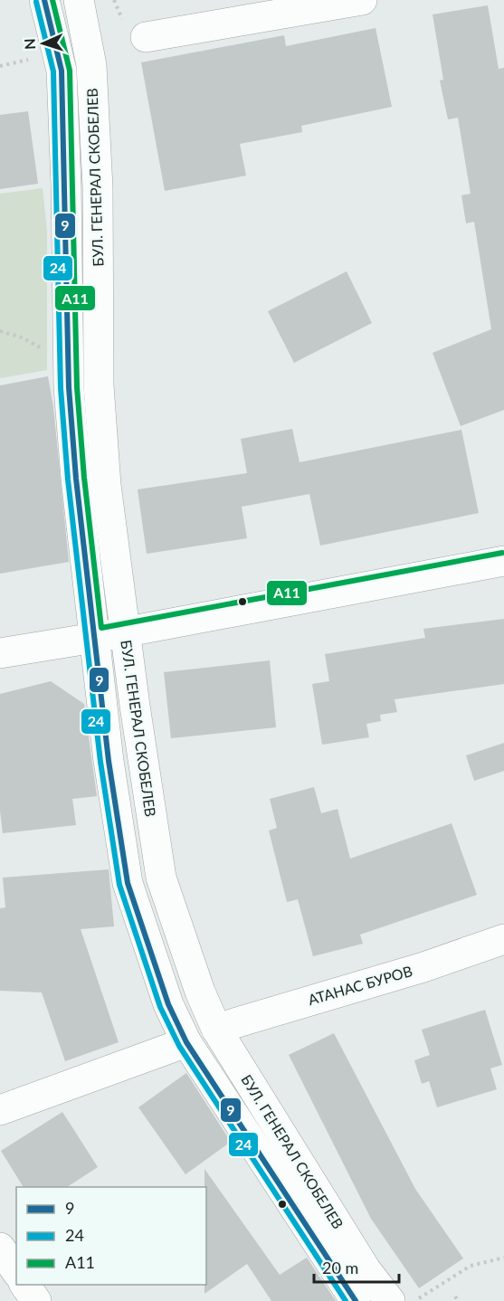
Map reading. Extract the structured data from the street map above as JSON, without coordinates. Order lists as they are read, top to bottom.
{
  "streets": {
    "main road": ["БУЛ. ГЕНЕРАЛ СКОБЕЛЕВ", "АТАНАС БУРОВ"]
  },
  "crossings": [
    ["БУЛ. ГЕНЕРАЛ СКОБЕЛЕВ", "АТАНАС БУРОВ"]
  ],
  "lines": ["transit line 9", "transit line А11", "transit line 24"],
  "legend": ["9", "24", "А11"],
  "scale_bar": "20 m",
  "north": "left"
}
